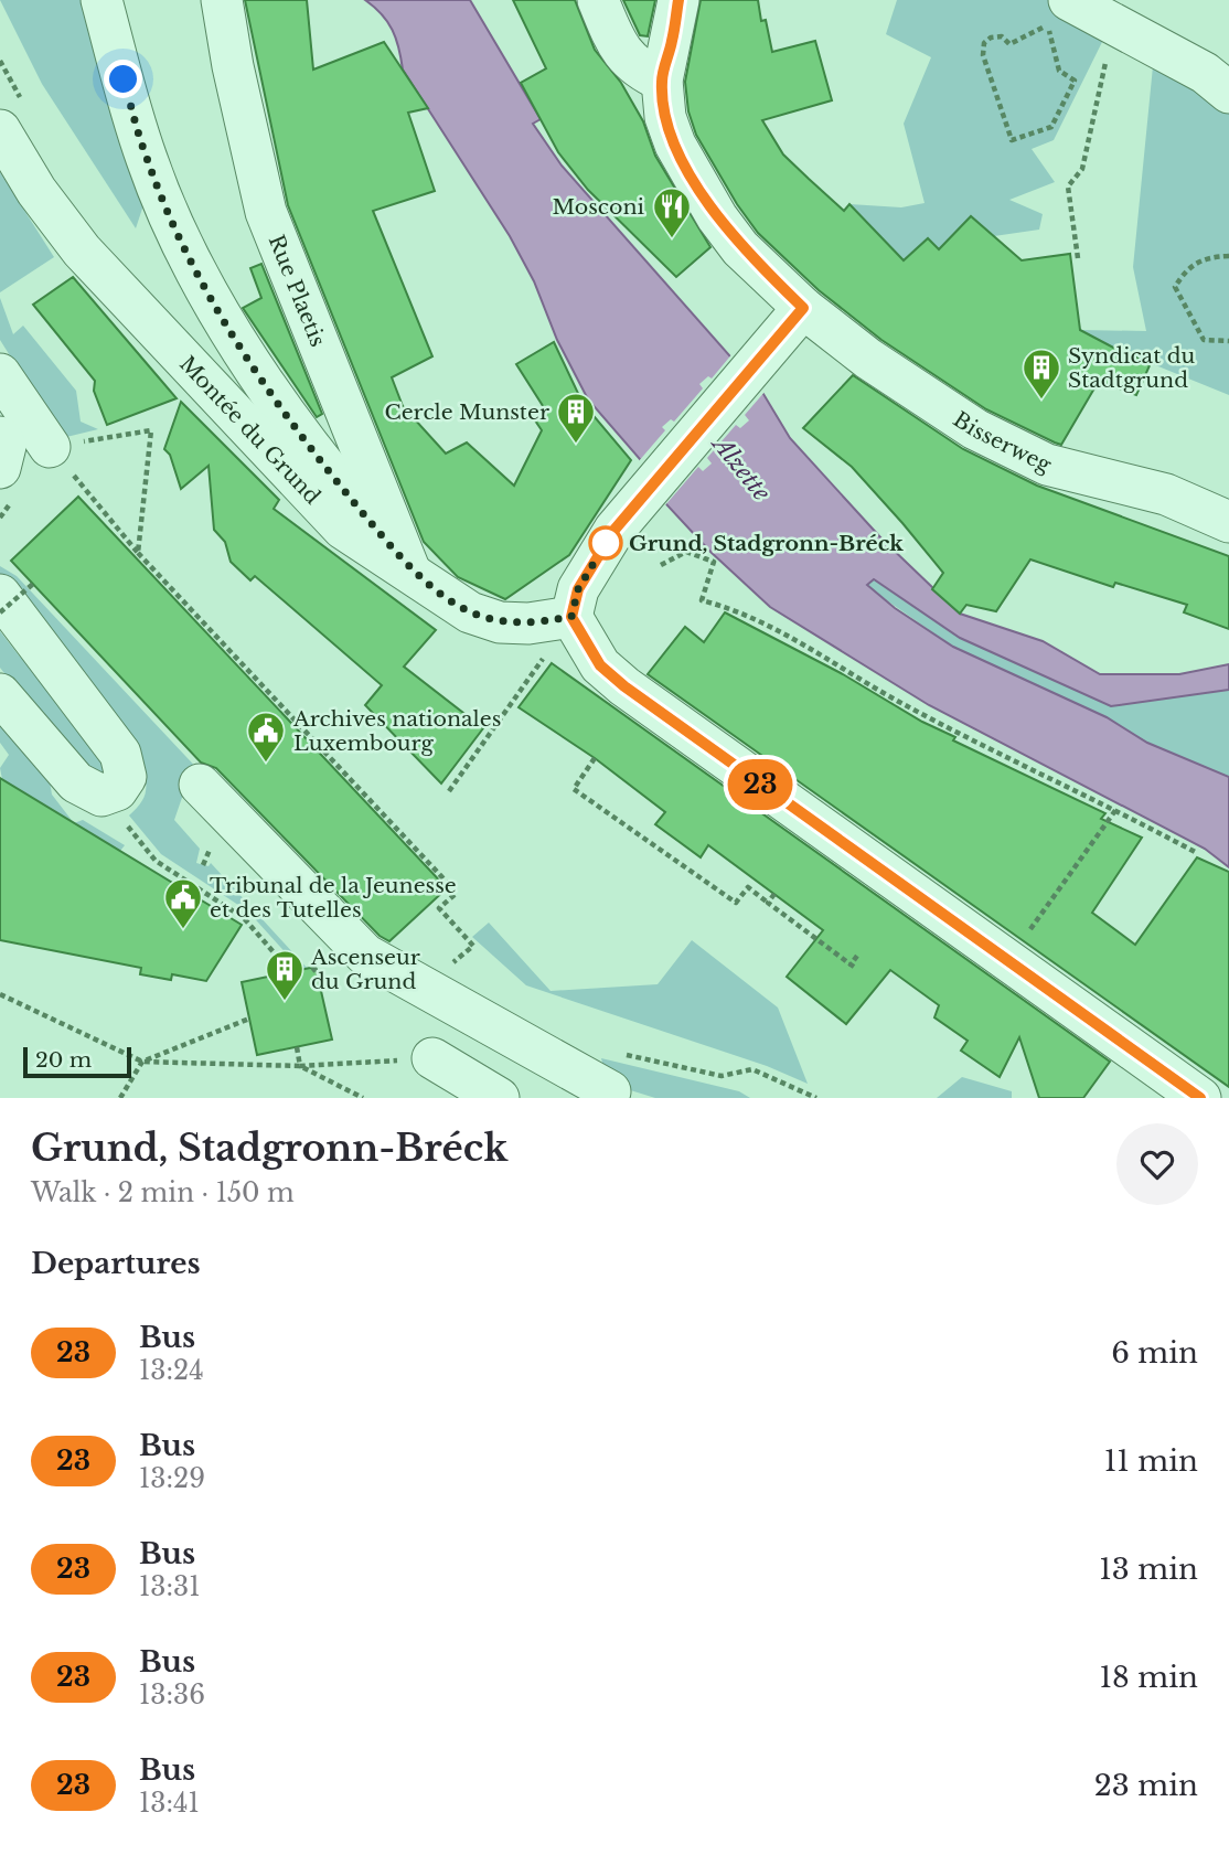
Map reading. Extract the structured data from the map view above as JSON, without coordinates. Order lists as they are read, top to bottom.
{
  "streets": {
    "street": ["Rue Plaetis", "Montée du Grund", "Bisserweg"]
  },
  "crossings": [
    ["Rue Plaetis", "Montée du Grund"]
  ],
  "water": ["Alzette"],
  "places": {
    "restaurant": ["Mosconi"],
    "building": ["Syndicat du Stadtgrund", "Cercle Munster", "Ascenseur du Grund"],
    "other": ["Grund, Stadgronn-Bréck"],
    "public building": ["Archives nationales Luxembourg", "Tribunal de la Jeunesse et des Tutelles"]
  },
  "lines": ["bus line 23"],
  "scale_bar": "20 m",
  "page": {
    "on_map": "23",
    "scale": "20 m",
    "heading": [
      ["Grund, Stadgronn-Bréck", "Walk · 2 min · 150 m"],
      "Departures"
    ],
    "list": [
      {
        "mark": "23",
        "name": "Bus",
        "note": "13:24",
        "value": "6 min"
      },
      {
        "mark": "23",
        "name": "Bus",
        "note": "13:29",
        "value": "11 min"
      },
      {
        "mark": "23",
        "name": "Bus",
        "note": "13:31",
        "value": "13 min"
      },
      {
        "mark": "23",
        "name": "Bus",
        "note": "13:36",
        "value": "18 min"
      },
      {
        "mark": "23",
        "name": "Bus",
        "note": "13:41",
        "value": "23 min"
      }
    ]
  }
}
